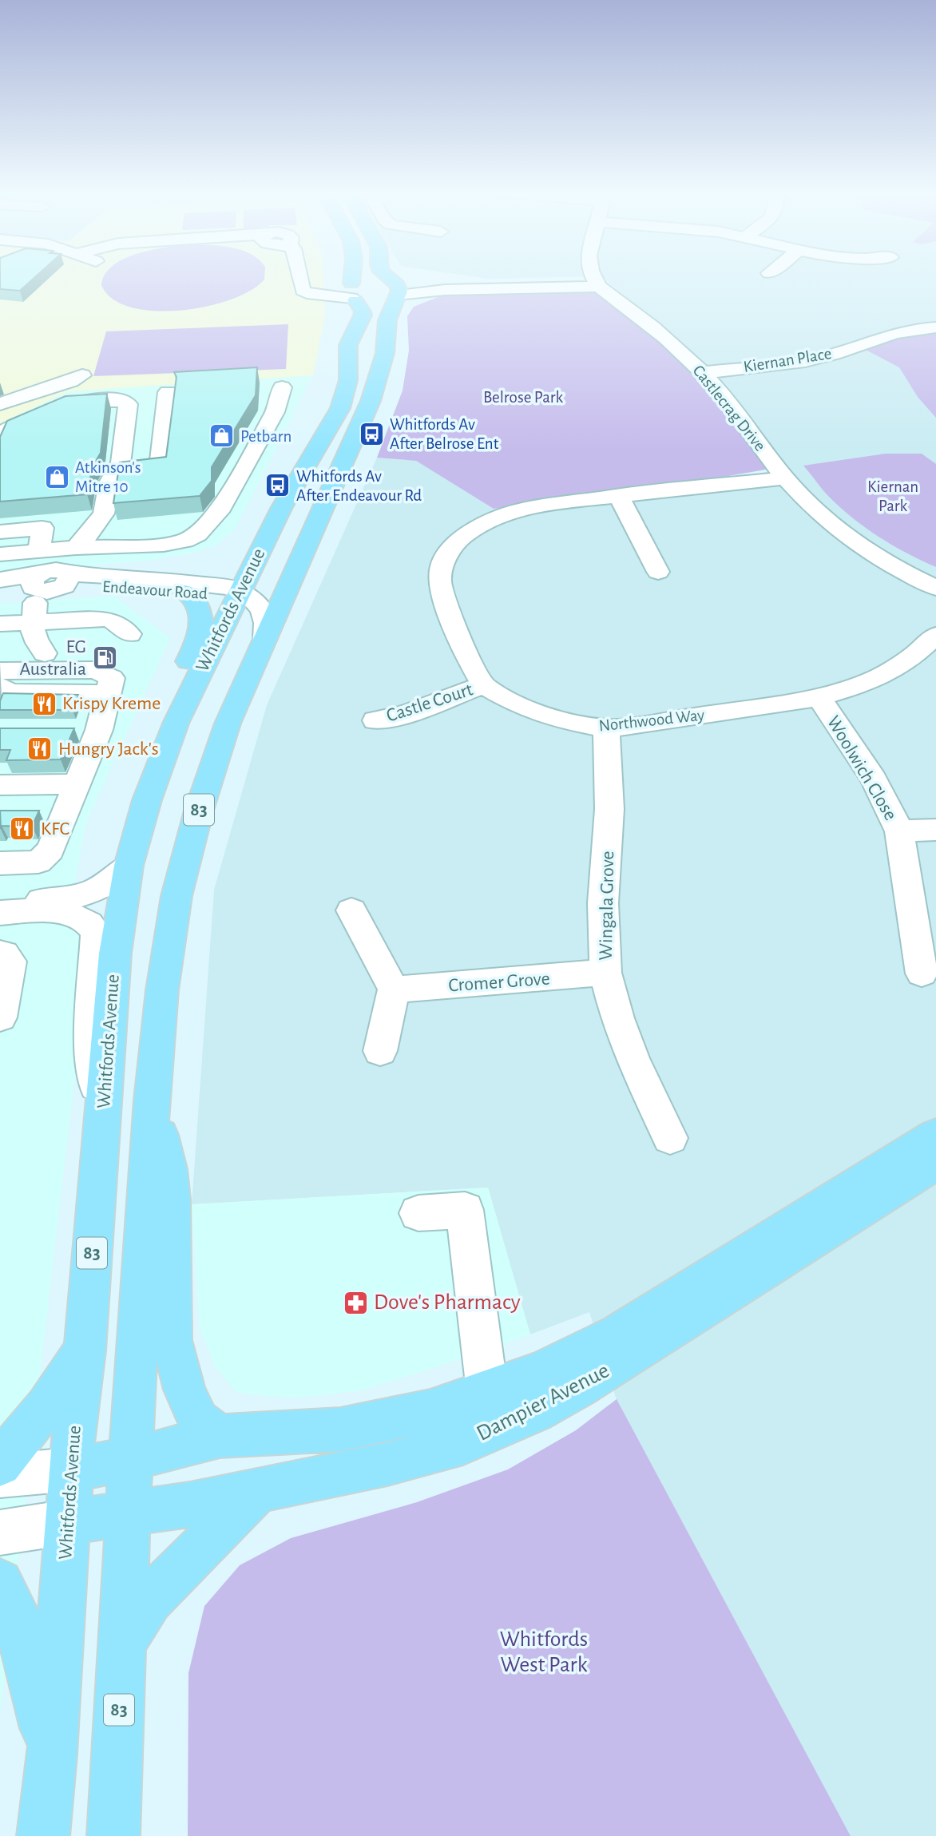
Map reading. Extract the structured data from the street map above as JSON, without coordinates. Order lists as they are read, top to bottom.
{
  "streets": {
    "main road": ["Whitfords Avenue", "83", "Dampier Avenue"],
    "street": [
      "Kiernan Place",
      "Castlecrag Drive",
      "Endeavour Road",
      "Castle Court",
      "Northwood Way",
      "Woolwich Close",
      "Wingala Grove",
      "Cromer Grove"
    ]
  },
  "crossings": [
    ["Kiernan Place", "Castlecrag Drive"],
    ["Endeavour Road", "Whitfords Avenue"],
    ["Whitfords Avenue", "Dampier Avenue"],
    ["Castle Court", "Northwood Way"],
    ["Northwood Way", "Woolwich Close"],
    ["Northwood Way", "Wingala Grove"],
    ["Wingala Grove", "Cromer Grove"]
  ],
  "parks": ["Belrose Park", "Kiernan Park", "Whitfords West Park"],
  "places": {
    "bus stop": ["Whitfords Av After Belrose Ent", "Whitfords Av After Endeavour Rd"],
    "shop": ["Petbarn", "Atkinson's Mitre 10"],
    "fuel station": ["EG Australia"],
    "restaurant": ["Krispy Kreme", "Hungry Jack's", "KFC"],
    "pharmacy": ["Dove's Pharmacy"]
  }
}
